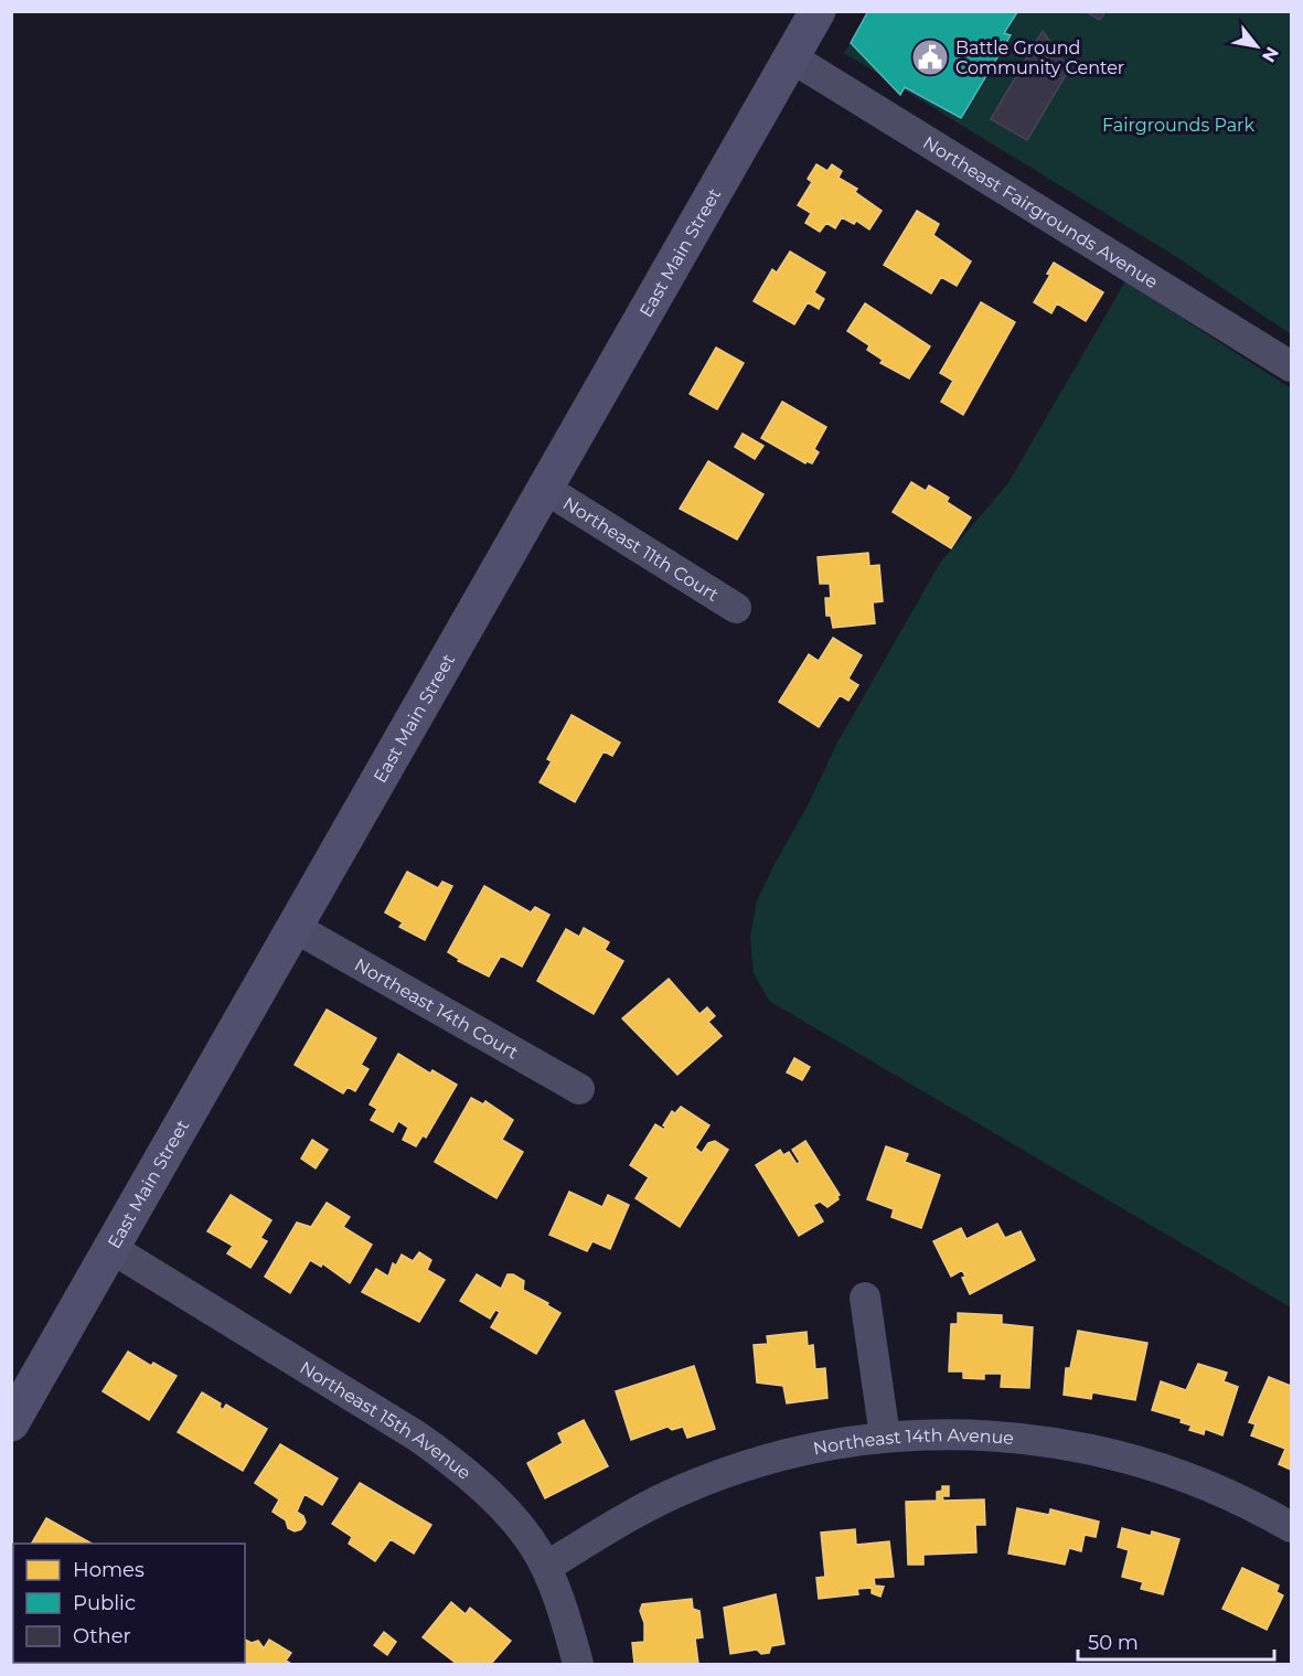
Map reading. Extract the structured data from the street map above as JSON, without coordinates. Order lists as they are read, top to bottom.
{
  "streets": {
    "main road": ["East Main Street"],
    "street": [
      "Northeast Fairgrounds Avenue",
      "Northeast 11th Court",
      "Northeast 14th Court",
      "Northeast 15th Avenue",
      "Northeast 14th Avenue"
    ]
  },
  "crossings": [
    ["Northeast Fairgrounds Avenue", "East Main Street"],
    ["East Main Street", "Northeast 11th Court"],
    ["East Main Street", "Northeast 14th Court"],
    ["East Main Street", "Northeast 15th Avenue"],
    ["Northeast 15th Avenue", "Northeast 14th Avenue"]
  ],
  "parks": ["Fairgrounds Park"],
  "places": {
    "public building": ["Battle Ground Community Center"]
  },
  "legend": ["Homes", "Public", "Other"],
  "scale_bar": "50 m",
  "north": "bottom right"
}
